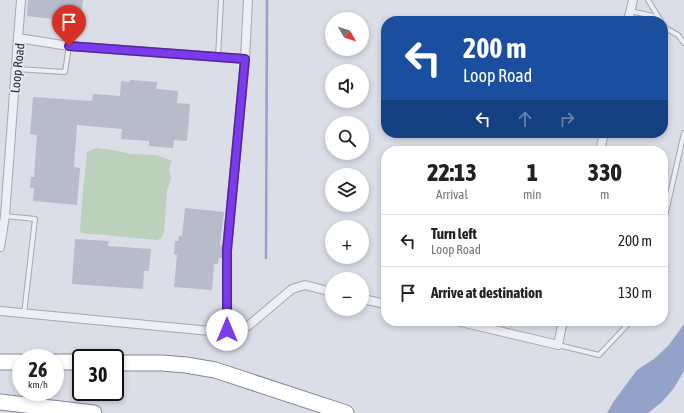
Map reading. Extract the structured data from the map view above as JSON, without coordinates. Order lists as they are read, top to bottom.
{
  "streets": {
    "street": ["Loop Road"]
  },
  "north": "bottom right",
  "page": {
    "map_buttons": ["+", "−"],
    "turn": ["200 m", "Loop Road"],
    "eta": [
      "22:13",
      "Arrival",
      "1",
      "min",
      "330",
      "m"
    ],
    "list": [
      {
        "name": "Turn left",
        "note": "Loop Road",
        "value": "200 m"
      },
      {
        "name": "Arrive at destination",
        "value": "130 m"
      }
    ],
    "speed": "26 km/h",
    "limit": "30"
  }
}
